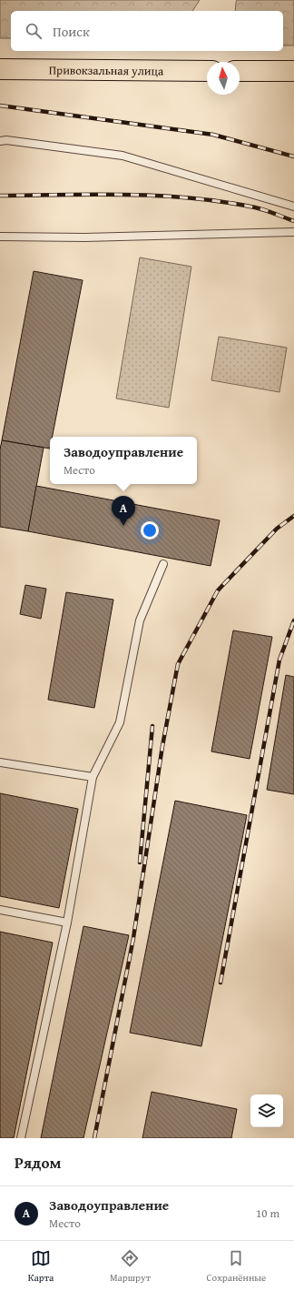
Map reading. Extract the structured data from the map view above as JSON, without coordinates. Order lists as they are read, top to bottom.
{
  "streets": {
    "main road": ["Привокзальная улица"]
  },
  "north": "top",
  "page": {
    "search": "Поиск",
    "popup": ["Заводоуправление", "Место"],
    "pins": "A",
    "heading": "Рядом",
    "list": [
      {
        "mark": "A",
        "name": "Заводоуправление",
        "note": "Место",
        "value": "10 m"
      }
    ],
    "nav": ["Карта", "Маршрут", "Сохранённые"]
  }
}
